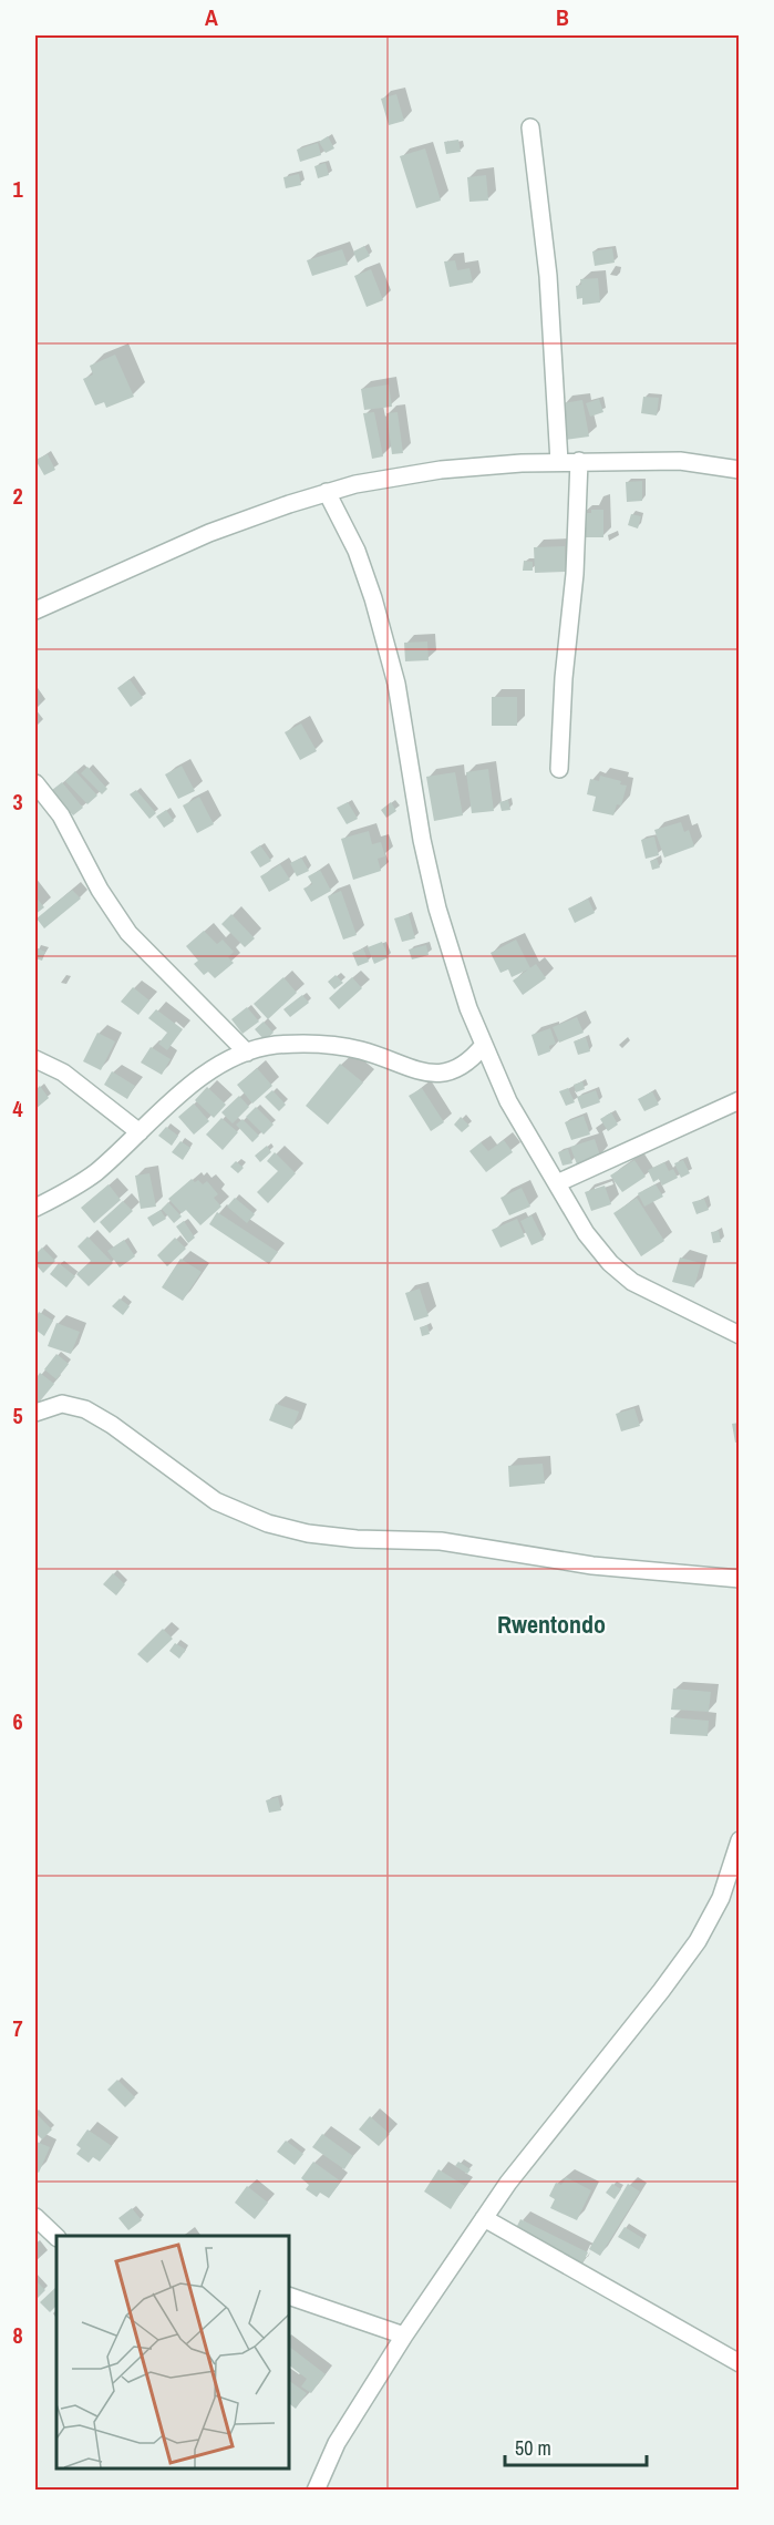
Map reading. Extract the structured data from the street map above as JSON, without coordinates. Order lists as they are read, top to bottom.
{
  "districts": ["Rwentondo"],
  "scale_bar": "50 m",
  "grid": {
    "columns": ["A", "B"],
    "rows": [
      "1",
      "2",
      "3",
      "4",
      "5",
      "6",
      "7",
      "8"
    ]
  }
}
